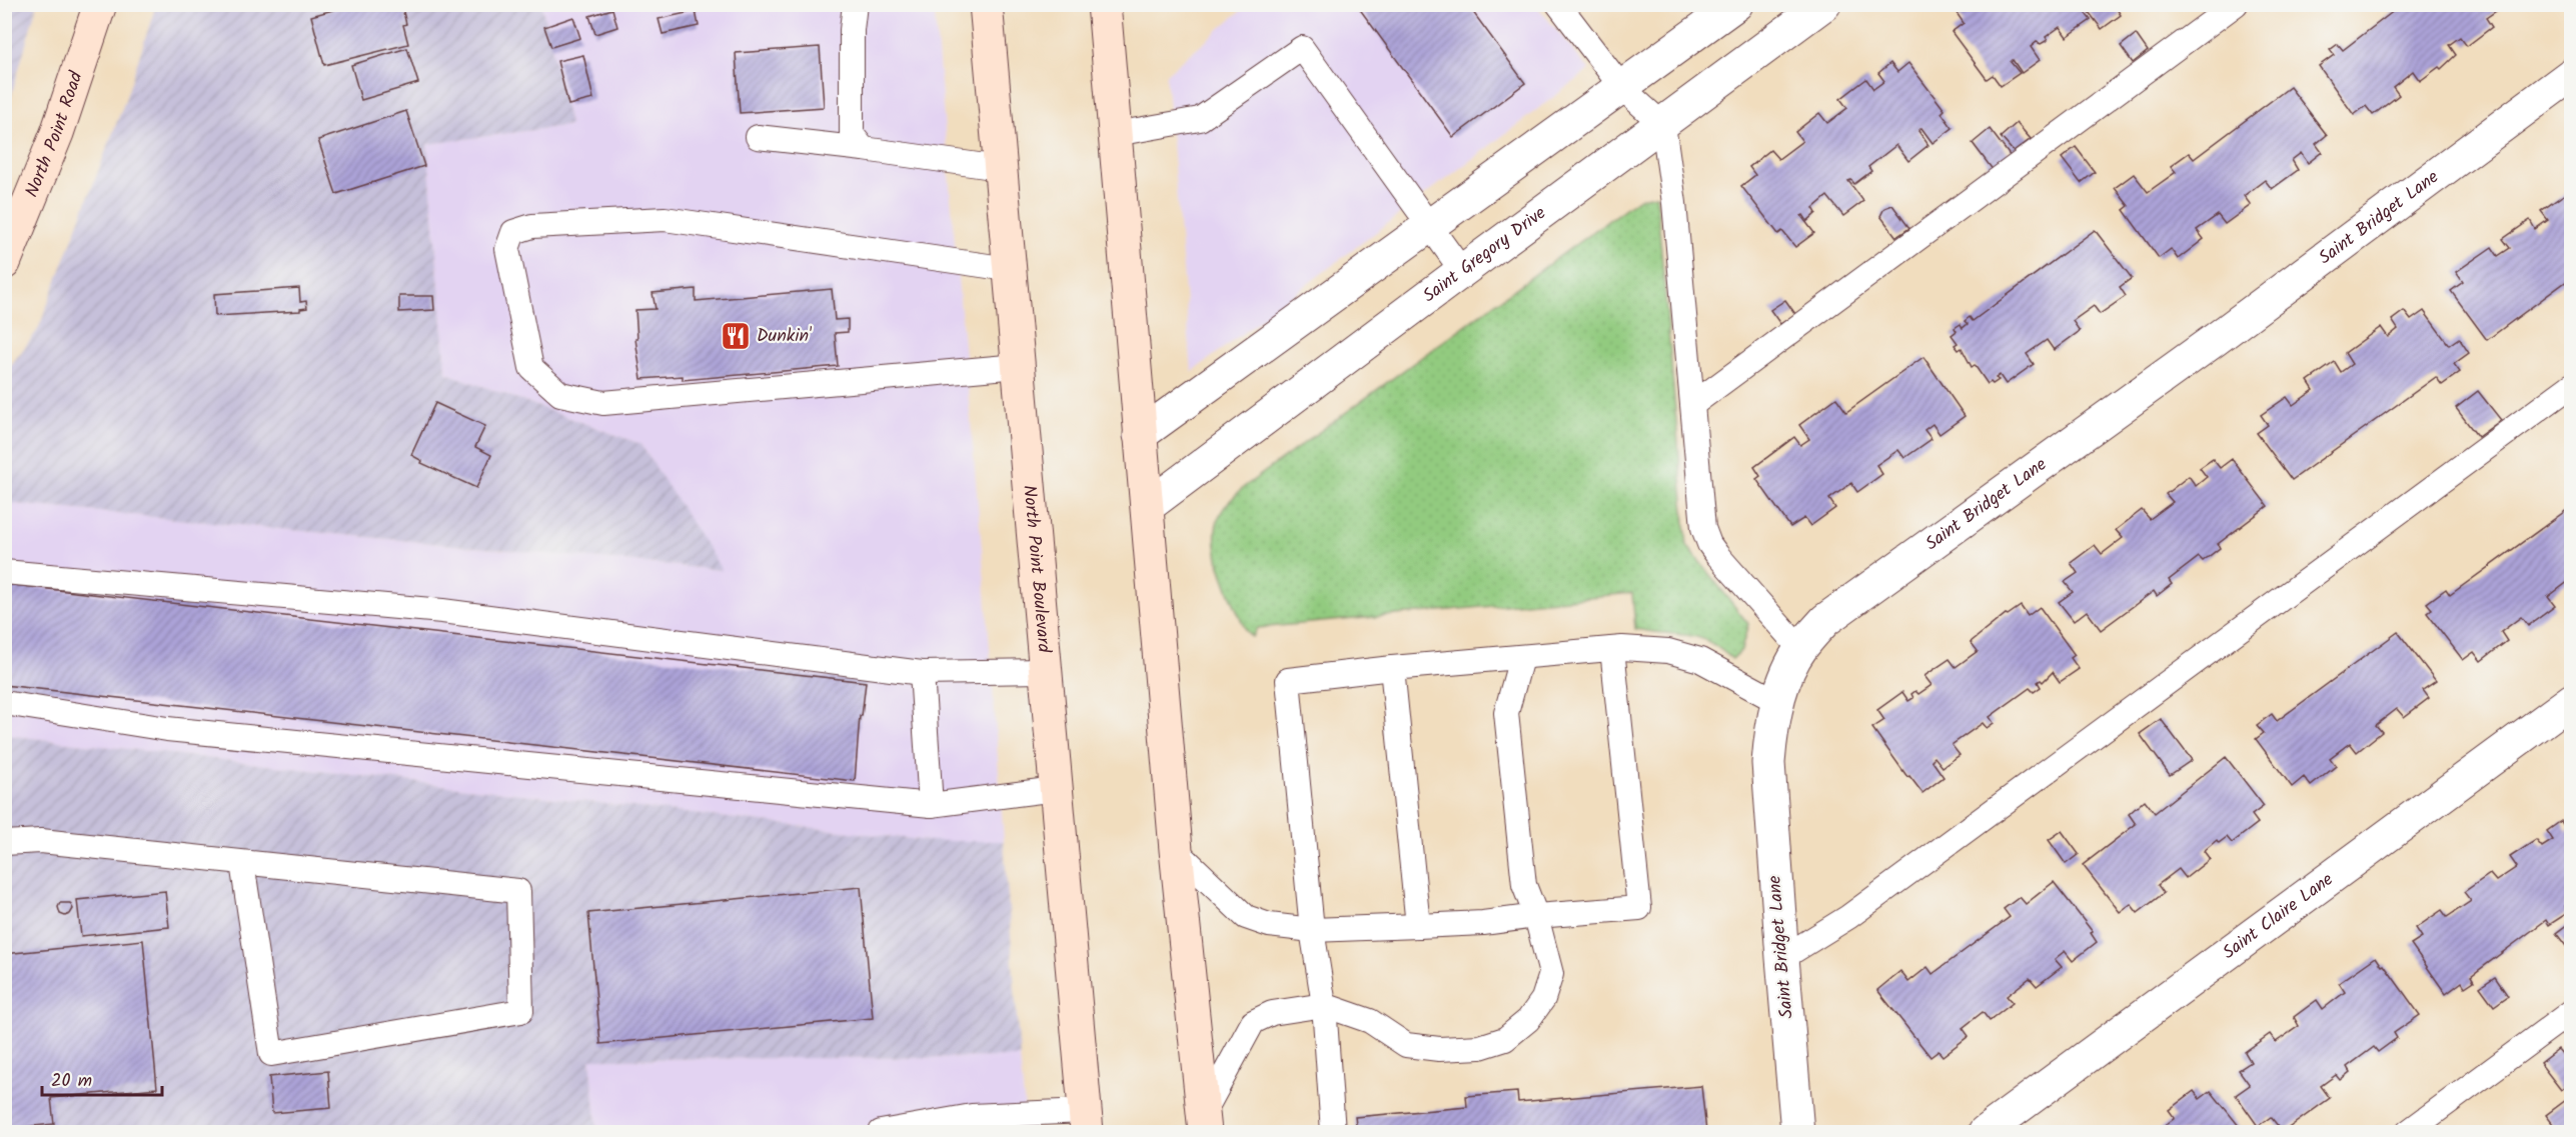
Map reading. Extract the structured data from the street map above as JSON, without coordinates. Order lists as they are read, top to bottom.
{
  "streets": {
    "main road": ["North Point Road", "North Point Boulevard"],
    "street": ["Saint Bridget Lane", "Saint Gregory Drive", "Saint Claire Lane"]
  },
  "places": {
    "restaurant": ["Dunkin'"]
  },
  "scale_bar": "20 m"
}
